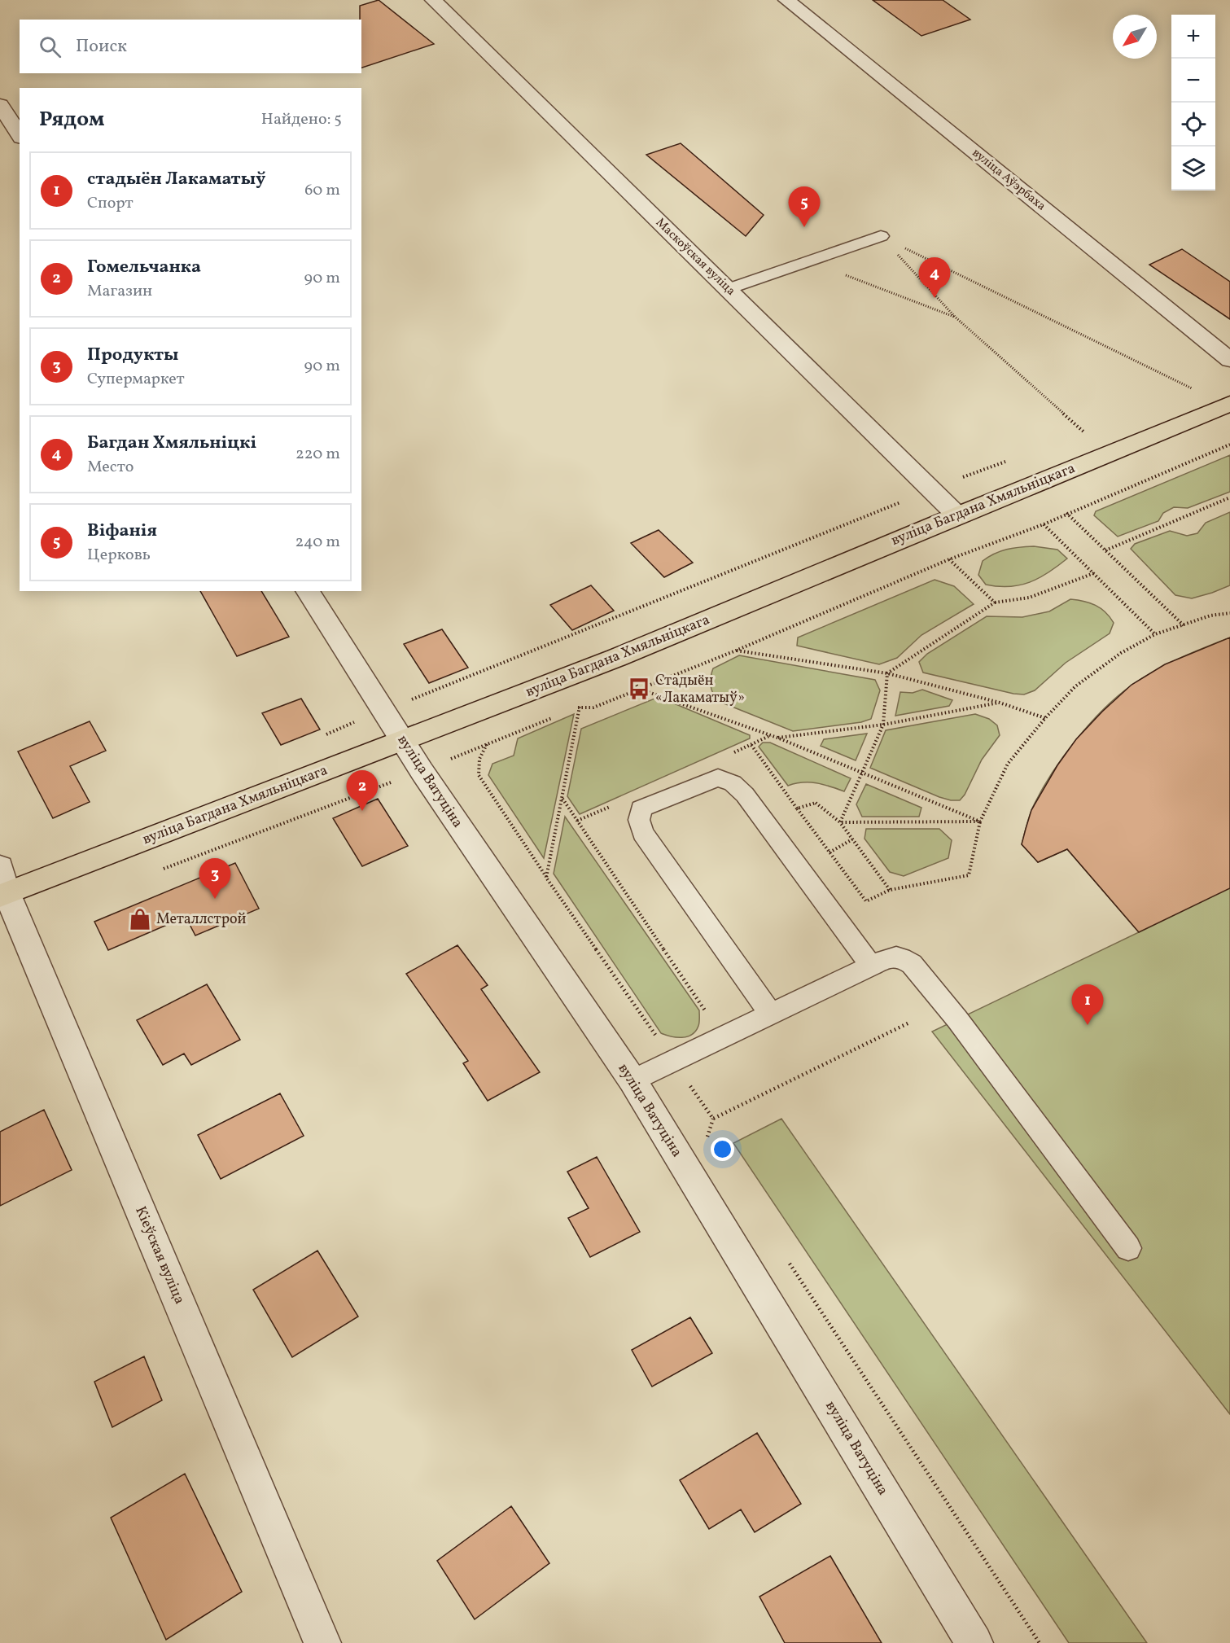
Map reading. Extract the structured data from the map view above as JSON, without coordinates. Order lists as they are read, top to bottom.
{
  "streets": {
    "main road": ["вуліца Багдана Хмяльніцкага"],
    "street": [
      "вуліца Аўэрбаха",
      "Маскоўская вуліца",
      "вуліца Ватуціна",
      "Кіеўская вуліца"
    ]
  },
  "crossings": [
    ["Маскоўская вуліца", "вуліца Багдана Хмяльніцкага"],
    ["вуліца Багдана Хмяльніцкага", "вуліца Ватуціна"],
    ["вуліца Багдана Хмяльніцкага", "Кіеўская вуліца"]
  ],
  "places": {
    "bus stop": ["Стадыён «Лакаматыў»"],
    "shop": ["Металлстрой"]
  },
  "north": "bottom left",
  "page": {
    "map_buttons": ["+", "−"],
    "search": "Поиск",
    "heading": ["Рядом", "Найдено: 5"],
    "list": [
      {
        "mark": "1",
        "name": "стадыён Лакаматыў",
        "note": "Спорт",
        "value": "60 m"
      },
      {
        "mark": "2",
        "name": "Гомельчанка",
        "note": "Магазин",
        "value": "90 m"
      },
      {
        "mark": "3",
        "name": "Продукты",
        "note": "Супермаркет",
        "value": "90 m"
      },
      {
        "mark": "4",
        "name": "Багдан Хмяльніцкі",
        "note": "Место",
        "value": "220 m"
      },
      {
        "mark": "5",
        "name": "Віфанія",
        "note": "Церковь",
        "value": "240 m"
      }
    ],
    "pins": [
      "5",
      "4",
      "2",
      "3",
      "1"
    ]
  }
}
